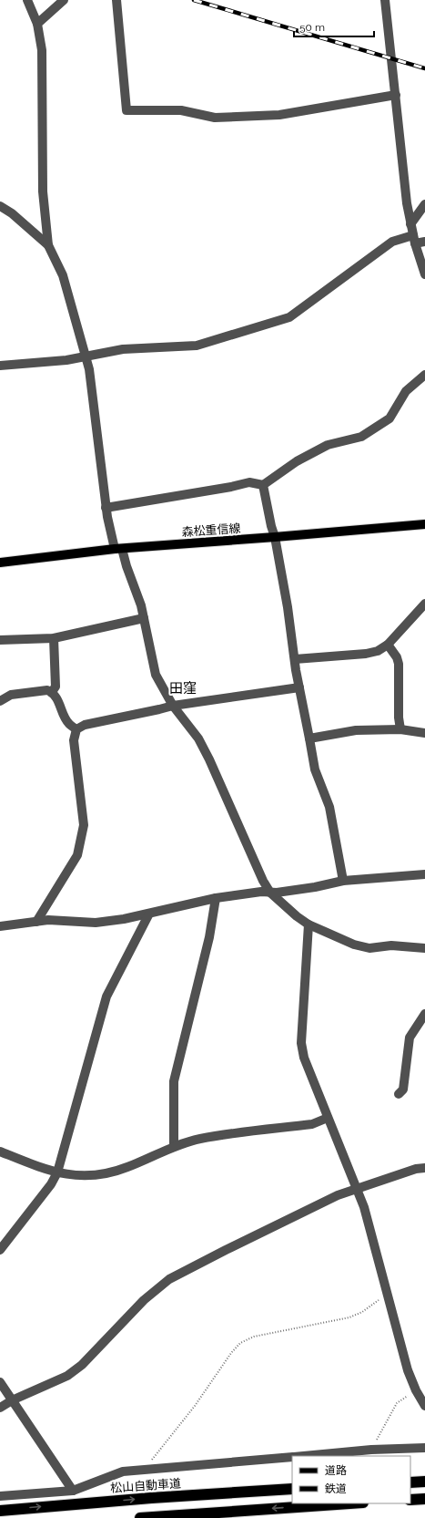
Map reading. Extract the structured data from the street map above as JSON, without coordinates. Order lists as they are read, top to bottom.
{
  "streets": {
    "highway": ["松山自動車道"],
    "main road": ["森松重信線"]
  },
  "districts": ["田窪"],
  "legend": ["道路", "鉄道"],
  "scale_bar": "50 m"
}
